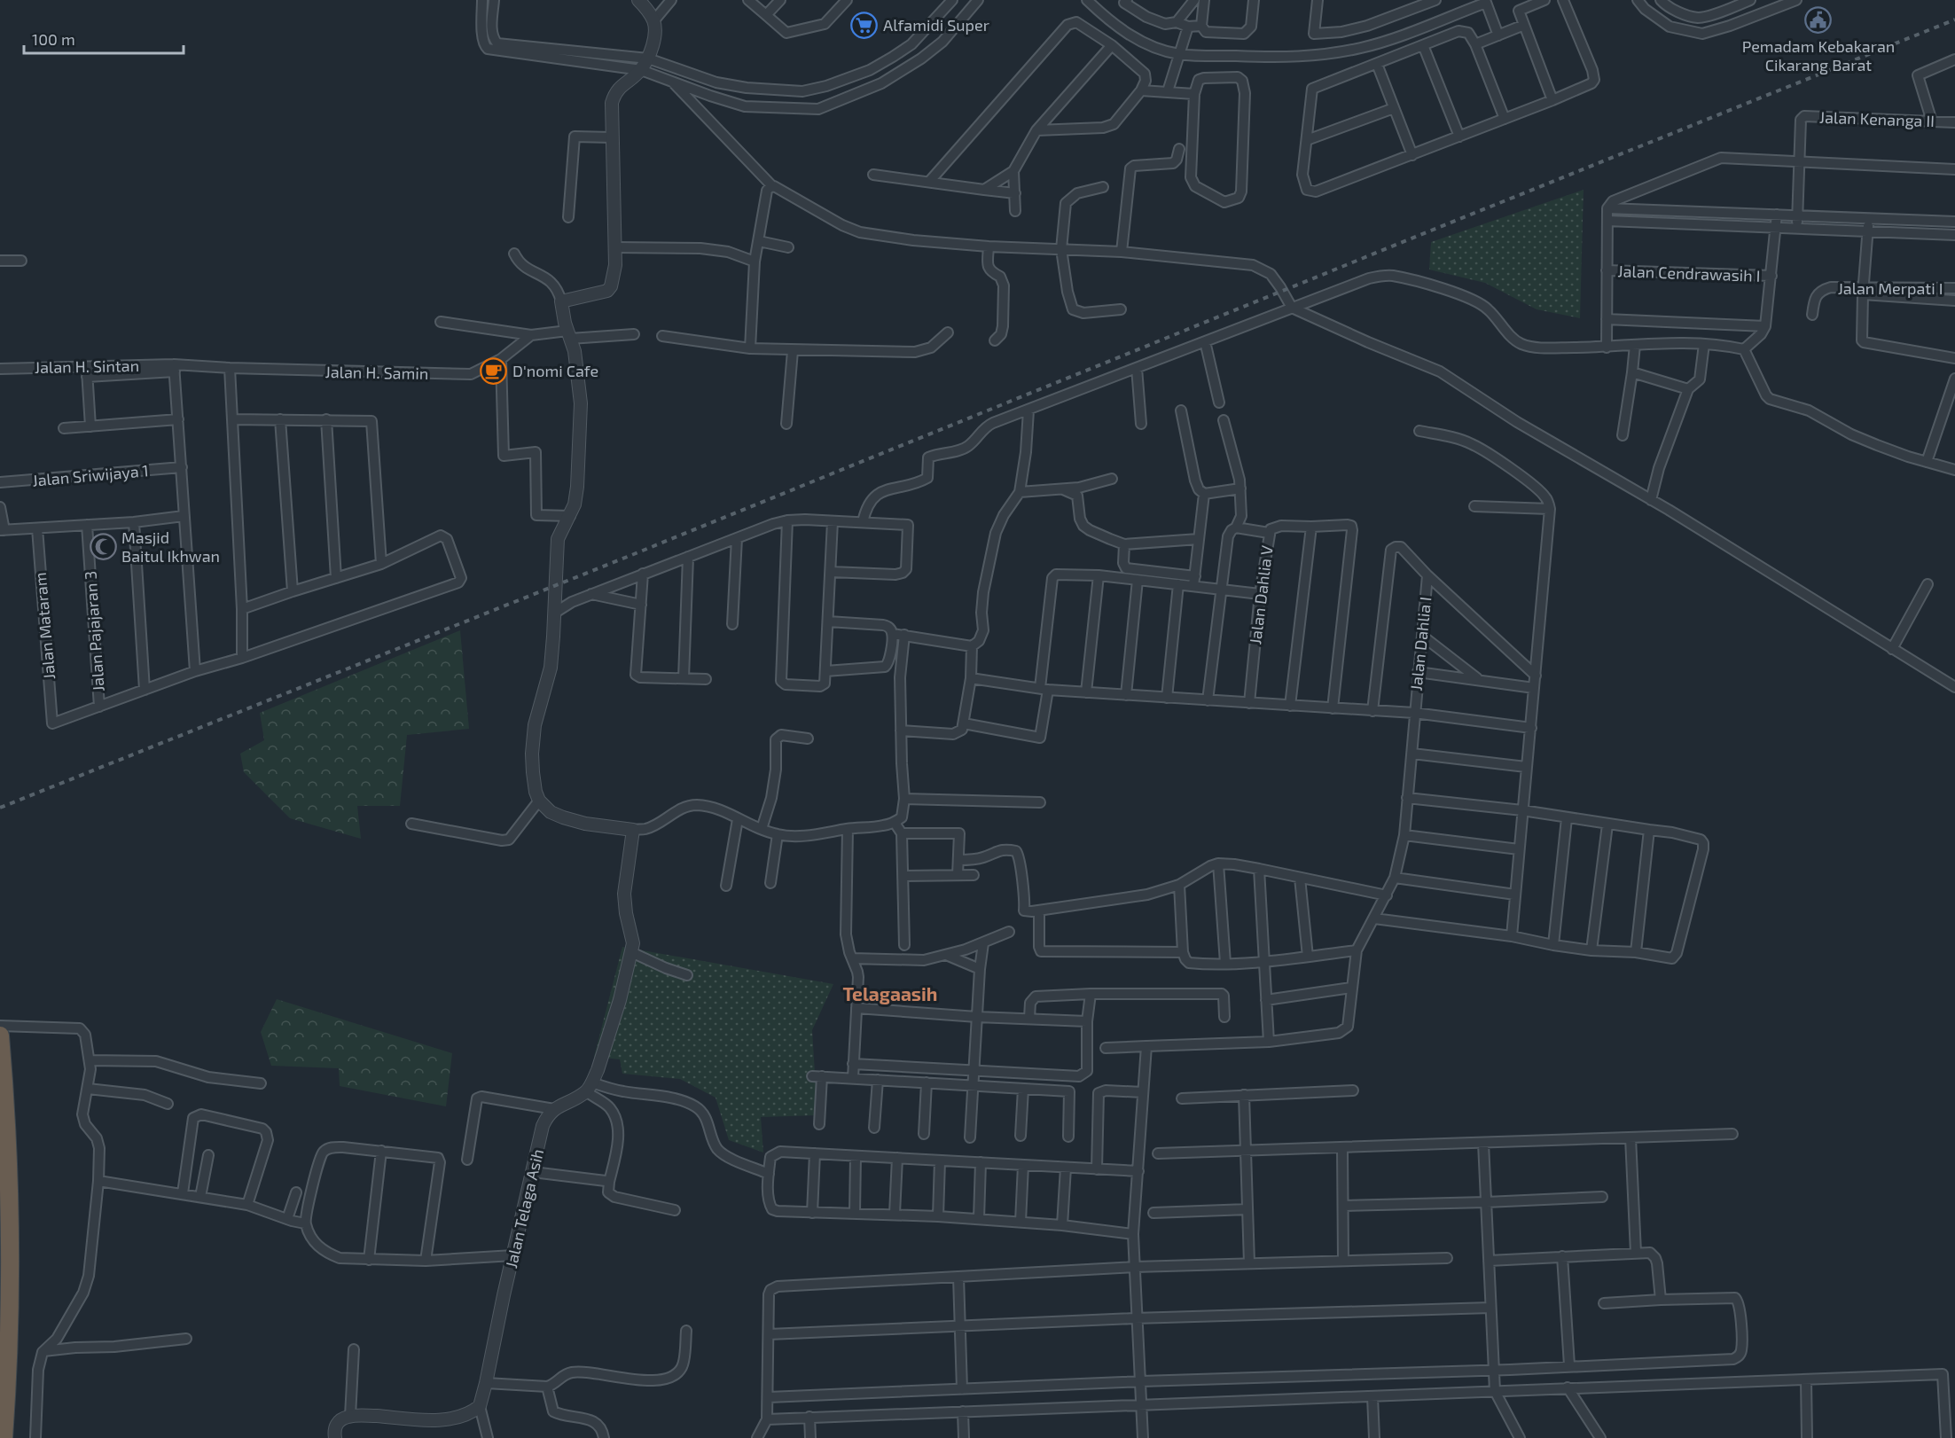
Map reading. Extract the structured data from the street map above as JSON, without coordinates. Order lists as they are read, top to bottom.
{
  "streets": {
    "street": [
      "Jalan Kenanga II",
      "Jalan Cendrawasih I",
      "Jalan Merpati I",
      "Jalan H. Sintan",
      "Jalan H. Samin",
      "Jalan Sriwijaya 1",
      "Jalan Dahlia V",
      "Jalan Mataram",
      "Jalan Pajajaran 3",
      "Jalan Dahlia I",
      "Jalan Telaga Asih"
    ]
  },
  "crossings": [
    ["Jalan H. Sintan", "Jalan H. Samin"],
    ["Jalan Mataram", "Jalan Pajajaran 3"]
  ],
  "districts": ["Telagaasih"],
  "places": {
    "public building": ["Pemadam Kebakaran Cikarang Barat"],
    "supermarket": ["Alfamidi Super"],
    "cafe": ["D'nomi Cafe"],
    "mosque": ["Masjid Baitul Ikhwan"]
  },
  "scale_bar": "100 m"
}
